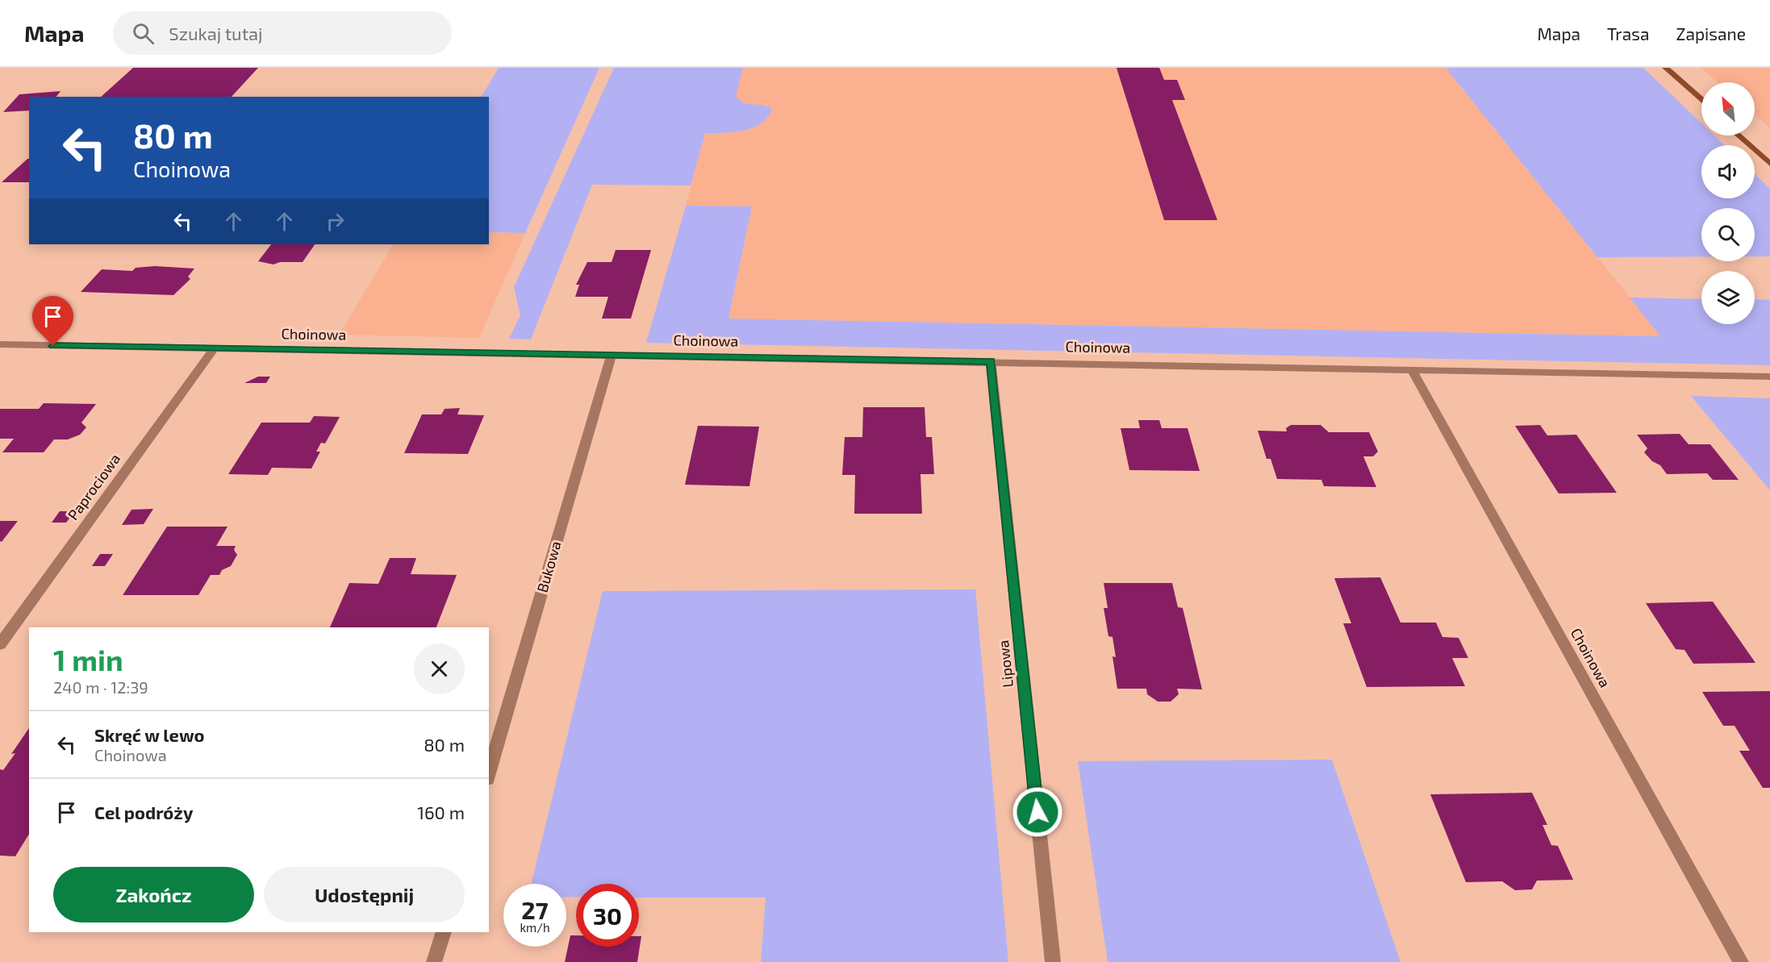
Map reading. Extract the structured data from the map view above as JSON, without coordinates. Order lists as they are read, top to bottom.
{
  "streets": {
    "street": [
      "Choinowa",
      "Paprociowa",
      "Bukowa",
      "Lipowa"
    ]
  },
  "crossings": [
    ["Choinowa", "Paprociowa"],
    ["Choinowa", "Bukowa"],
    ["Choinowa", "Lipowa"]
  ],
  "north": "top left",
  "page": {
    "header": "Mapa",
    "search": "Szukaj tutaj",
    "nav": ["Mapa", "Trasa", "Zapisane"],
    "turn": ["80 m", "Choinowa"],
    "heading": ["1 min", "240 m · 12:39"],
    "list": [
      {
        "name": "Skręć w lewo",
        "note": "Choinowa",
        "value": "80 m"
      },
      {
        "name": "Cel podróży",
        "value": "160 m"
      }
    ],
    "buttons": ["Zakończ", "Udostępnij"],
    "speed": "27 km/h",
    "limit": "30"
  }
}
